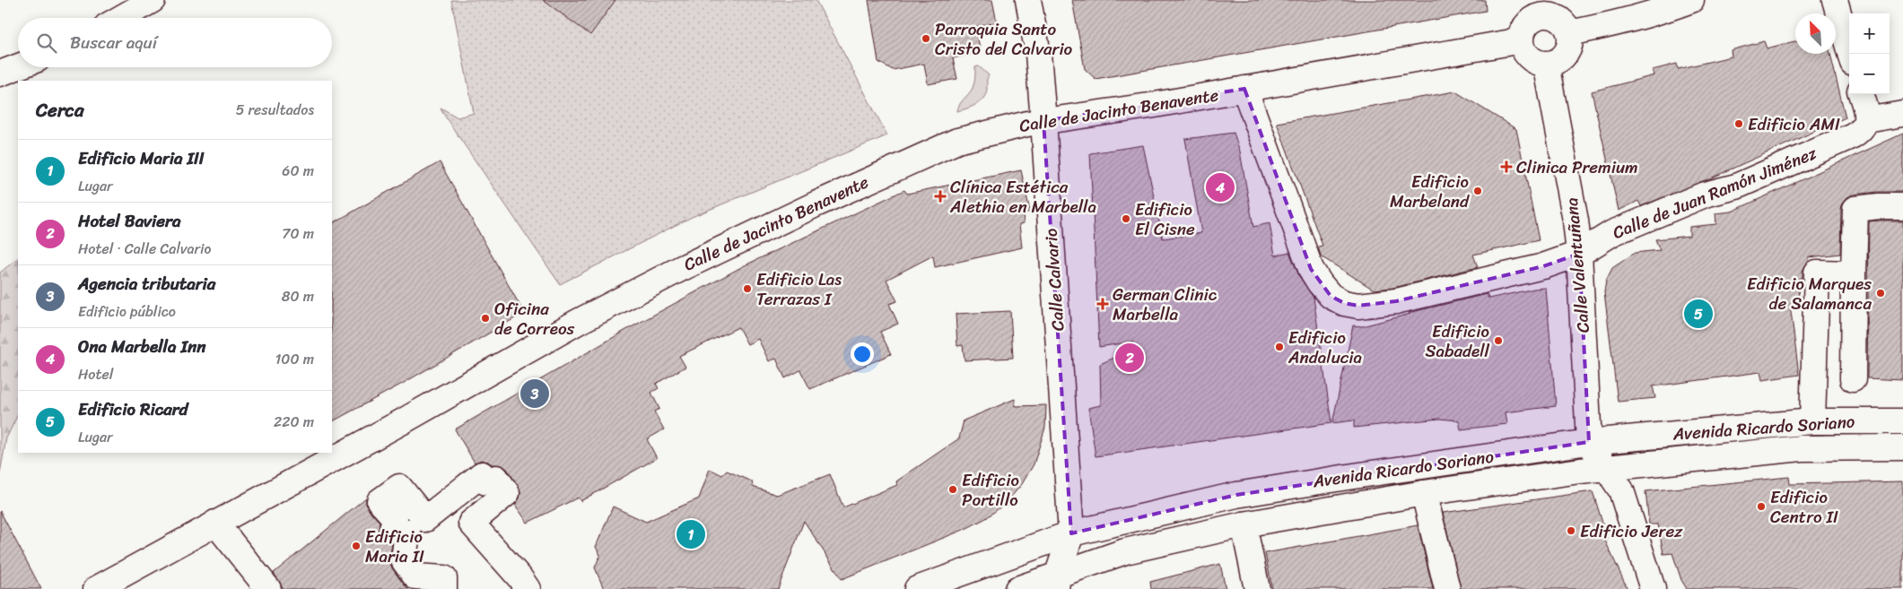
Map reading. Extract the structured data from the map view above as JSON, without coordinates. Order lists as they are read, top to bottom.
{
  "streets": {
    "street": [
      "Calle de Jacinto Benavente",
      "Calle de Juan Ramón Jiménez",
      "Calle Valentuñana",
      "Calle Calvario",
      "Avenida Ricardo Soriano"
    ]
  },
  "crossings": [
    ["Calle de Jacinto Benavente", "Calle de Juan Ramón Jiménez"],
    ["Calle de Jacinto Benavente", "Calle Valentuñana"],
    ["Calle de Jacinto Benavente", "Calle Calvario"],
    ["Calle de Juan Ramón Jiménez", "Calle Valentuñana"],
    ["Calle Valentuñana", "Avenida Ricardo Soriano"],
    ["Calle Calvario", "Avenida Ricardo Soriano"]
  ],
  "places": {
    "other": [
      "Parroquia Santo Cristo del Calvario",
      "Edificio AMI",
      "Edificio Marbeland",
      "Edificio El Cisne",
      "Edificio Las Terrazas I",
      "Edificio Marques de Salamanca",
      "Oficina de Correos",
      "Edificio Sabadell",
      "Edificio Andalucia",
      "Edificio Portillo",
      "Edificio Centro II",
      "Edificio Jerez",
      "Edificio Maria II"
    ],
    "health": ["Clinica Premium", "Clínica Estética Alethia en Marbella", "German Clinic Marbella"]
  },
  "north": "top left",
  "page": {
    "map_buttons": ["+", "−"],
    "search": "Buscar aquí",
    "heading": ["Cerca", "5 resultados"],
    "list": [
      {
        "mark": "1",
        "name": "Edificio Maria III",
        "note": "Lugar",
        "value": "60 m"
      },
      {
        "mark": "2",
        "name": "Hotel Baviera",
        "note": "Hotel · Calle Calvario",
        "value": "70 m"
      },
      {
        "mark": "3",
        "name": "Agencia tributaria",
        "note": "Edificio público",
        "value": "80 m"
      },
      {
        "mark": "4",
        "name": "Ona Marbella Inn",
        "note": "Hotel",
        "value": "100 m"
      },
      {
        "mark": "5",
        "name": "Edificio Ricard",
        "note": "Lugar",
        "value": "220 m"
      }
    ],
    "pins": [
      "4",
      "5",
      "2",
      "3",
      "1"
    ]
  }
}
